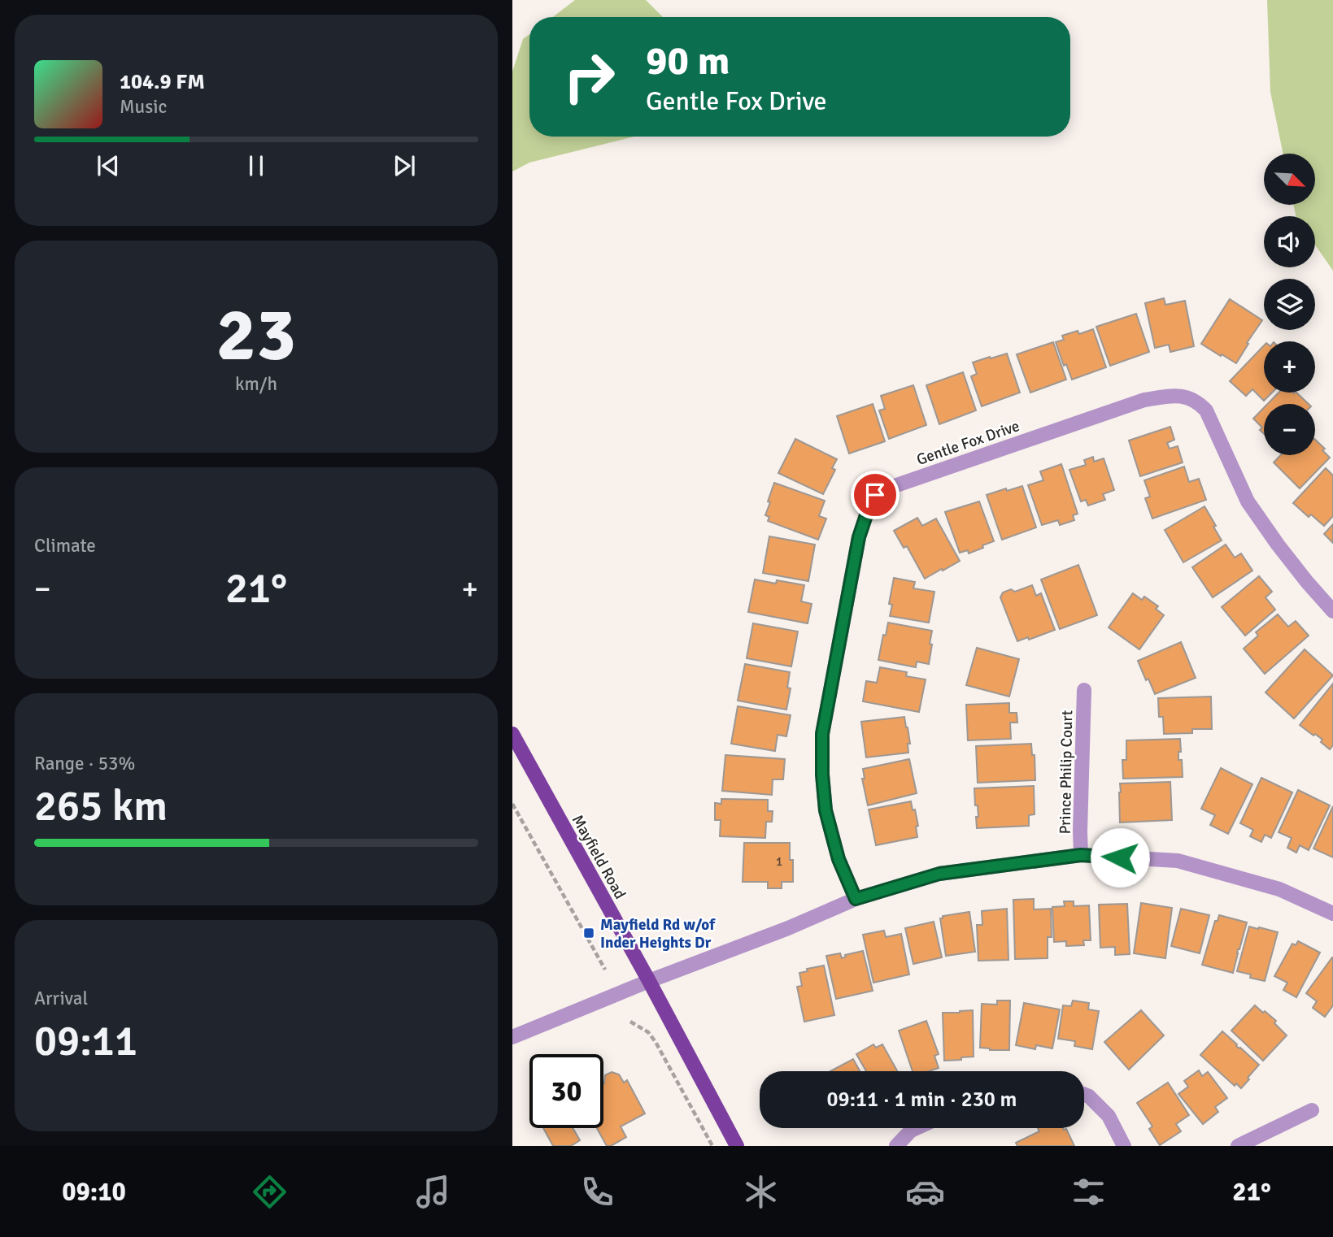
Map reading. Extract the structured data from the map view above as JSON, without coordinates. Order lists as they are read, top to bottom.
{
  "streets": {
    "main road": ["Mayfield Road"],
    "street": ["Gentle Fox Drive", "Prince Philip Court"]
  },
  "places": {
    "transit": ["Mayfield Rd w/of Inder Heights Dr"]
  },
  "house_numbers": ["1"],
  "north": "bottom right",
  "page": {
    "turn": ["90 m", "Gentle Fox Drive"],
    "song": ["104.9 FM", "Music"],
    "map_buttons": ["+", "−"],
    "tile": [
      ["23", "km/h"],
      "Climate",
      ["Range · 53%", "265 km"],
      ["Arrival", "09:11"]
    ],
    "heat": ["−", "21°", "+"],
    "limit": "30",
    "trip": "09:11 · 1 min · 230 m",
    "tabs": ["09:10", "21°"]
  }
}
